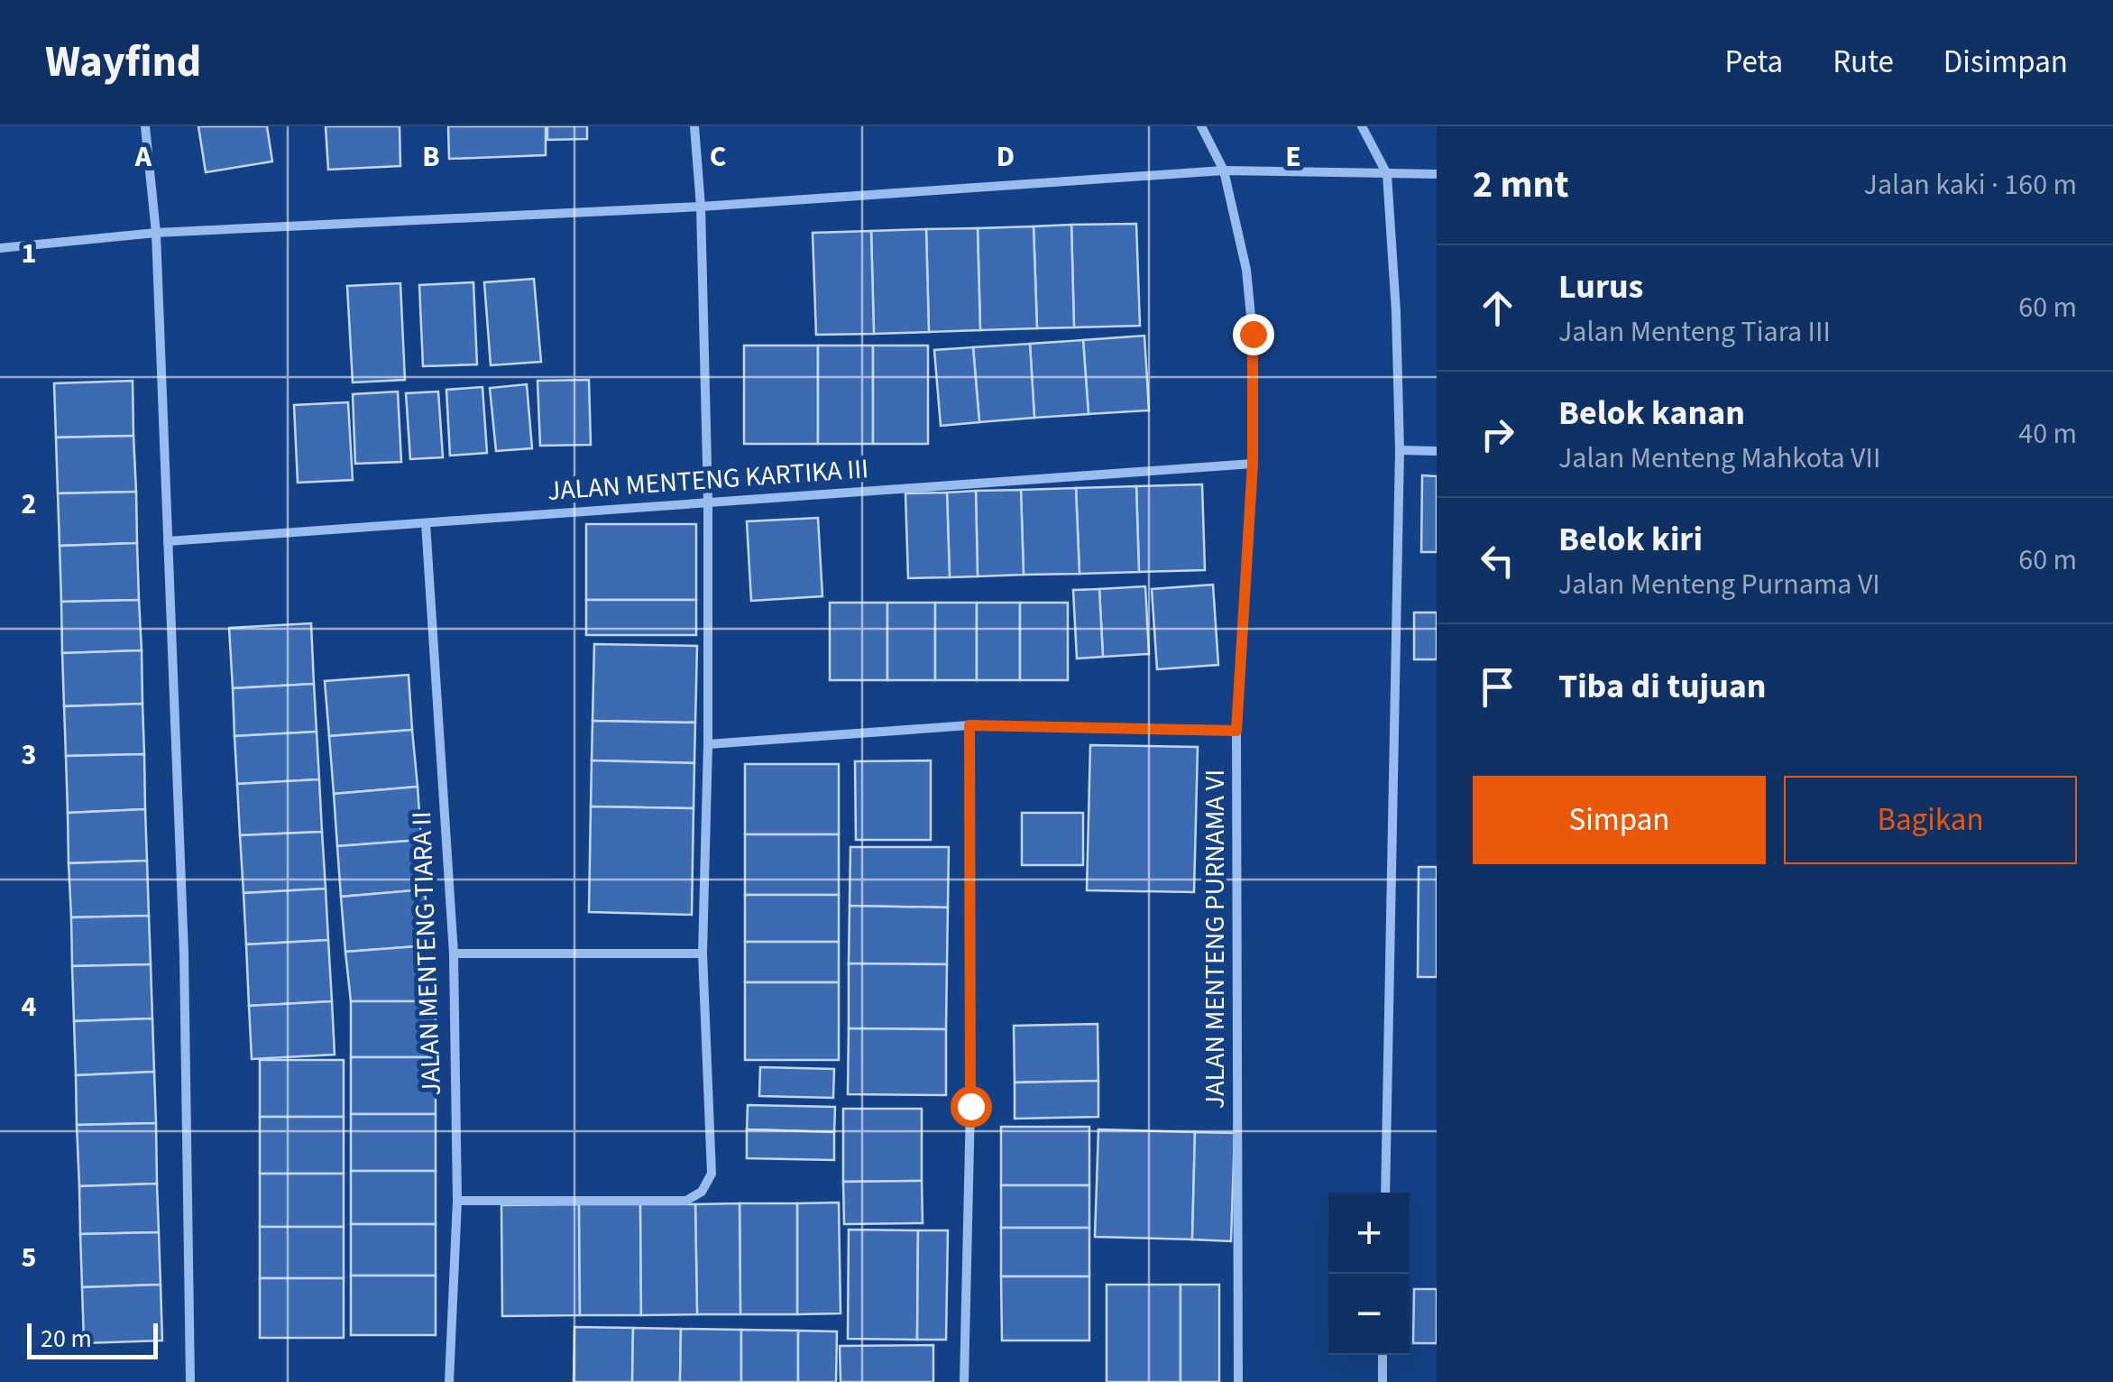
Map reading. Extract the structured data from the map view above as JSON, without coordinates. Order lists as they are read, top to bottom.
{
  "streets": {
    "street": ["JALAN MENTENG KARTIKA III", "JALAN MENTENG PURNAMA VI", "JALAN MENTENG TIARA II"]
  },
  "crossings": [
    ["JALAN MENTENG KARTIKA III", "JALAN MENTENG PURNAMA VI"],
    ["JALAN MENTENG KARTIKA III", "JALAN MENTENG TIARA II"]
  ],
  "scale_bar": "20 m",
  "page": {
    "header": "Wayfind",
    "nav": ["Peta", "Rute", "Disimpan"],
    "heading": ["2 mnt", "Jalan kaki · 160 m"],
    "list": [
      ["Lurus", "Jalan Menteng Tiara III", "60 m"],
      ["Belok kanan", "Jalan Menteng Mahkota VII", "40 m"],
      ["Belok kiri", "Jalan Menteng Purnama VI", "60 m"],
      "Tiba di tujuan"
    ],
    "buttons": ["Simpan", "Bagikan"],
    "map_buttons": ["+", "−"],
    "scale": "20 m"
  },
  "grid": {
    "columns": [
      "A",
      "B",
      "C",
      "D",
      "E"
    ],
    "rows": [
      "1",
      "2",
      "3",
      "4",
      "5"
    ]
  }
}
